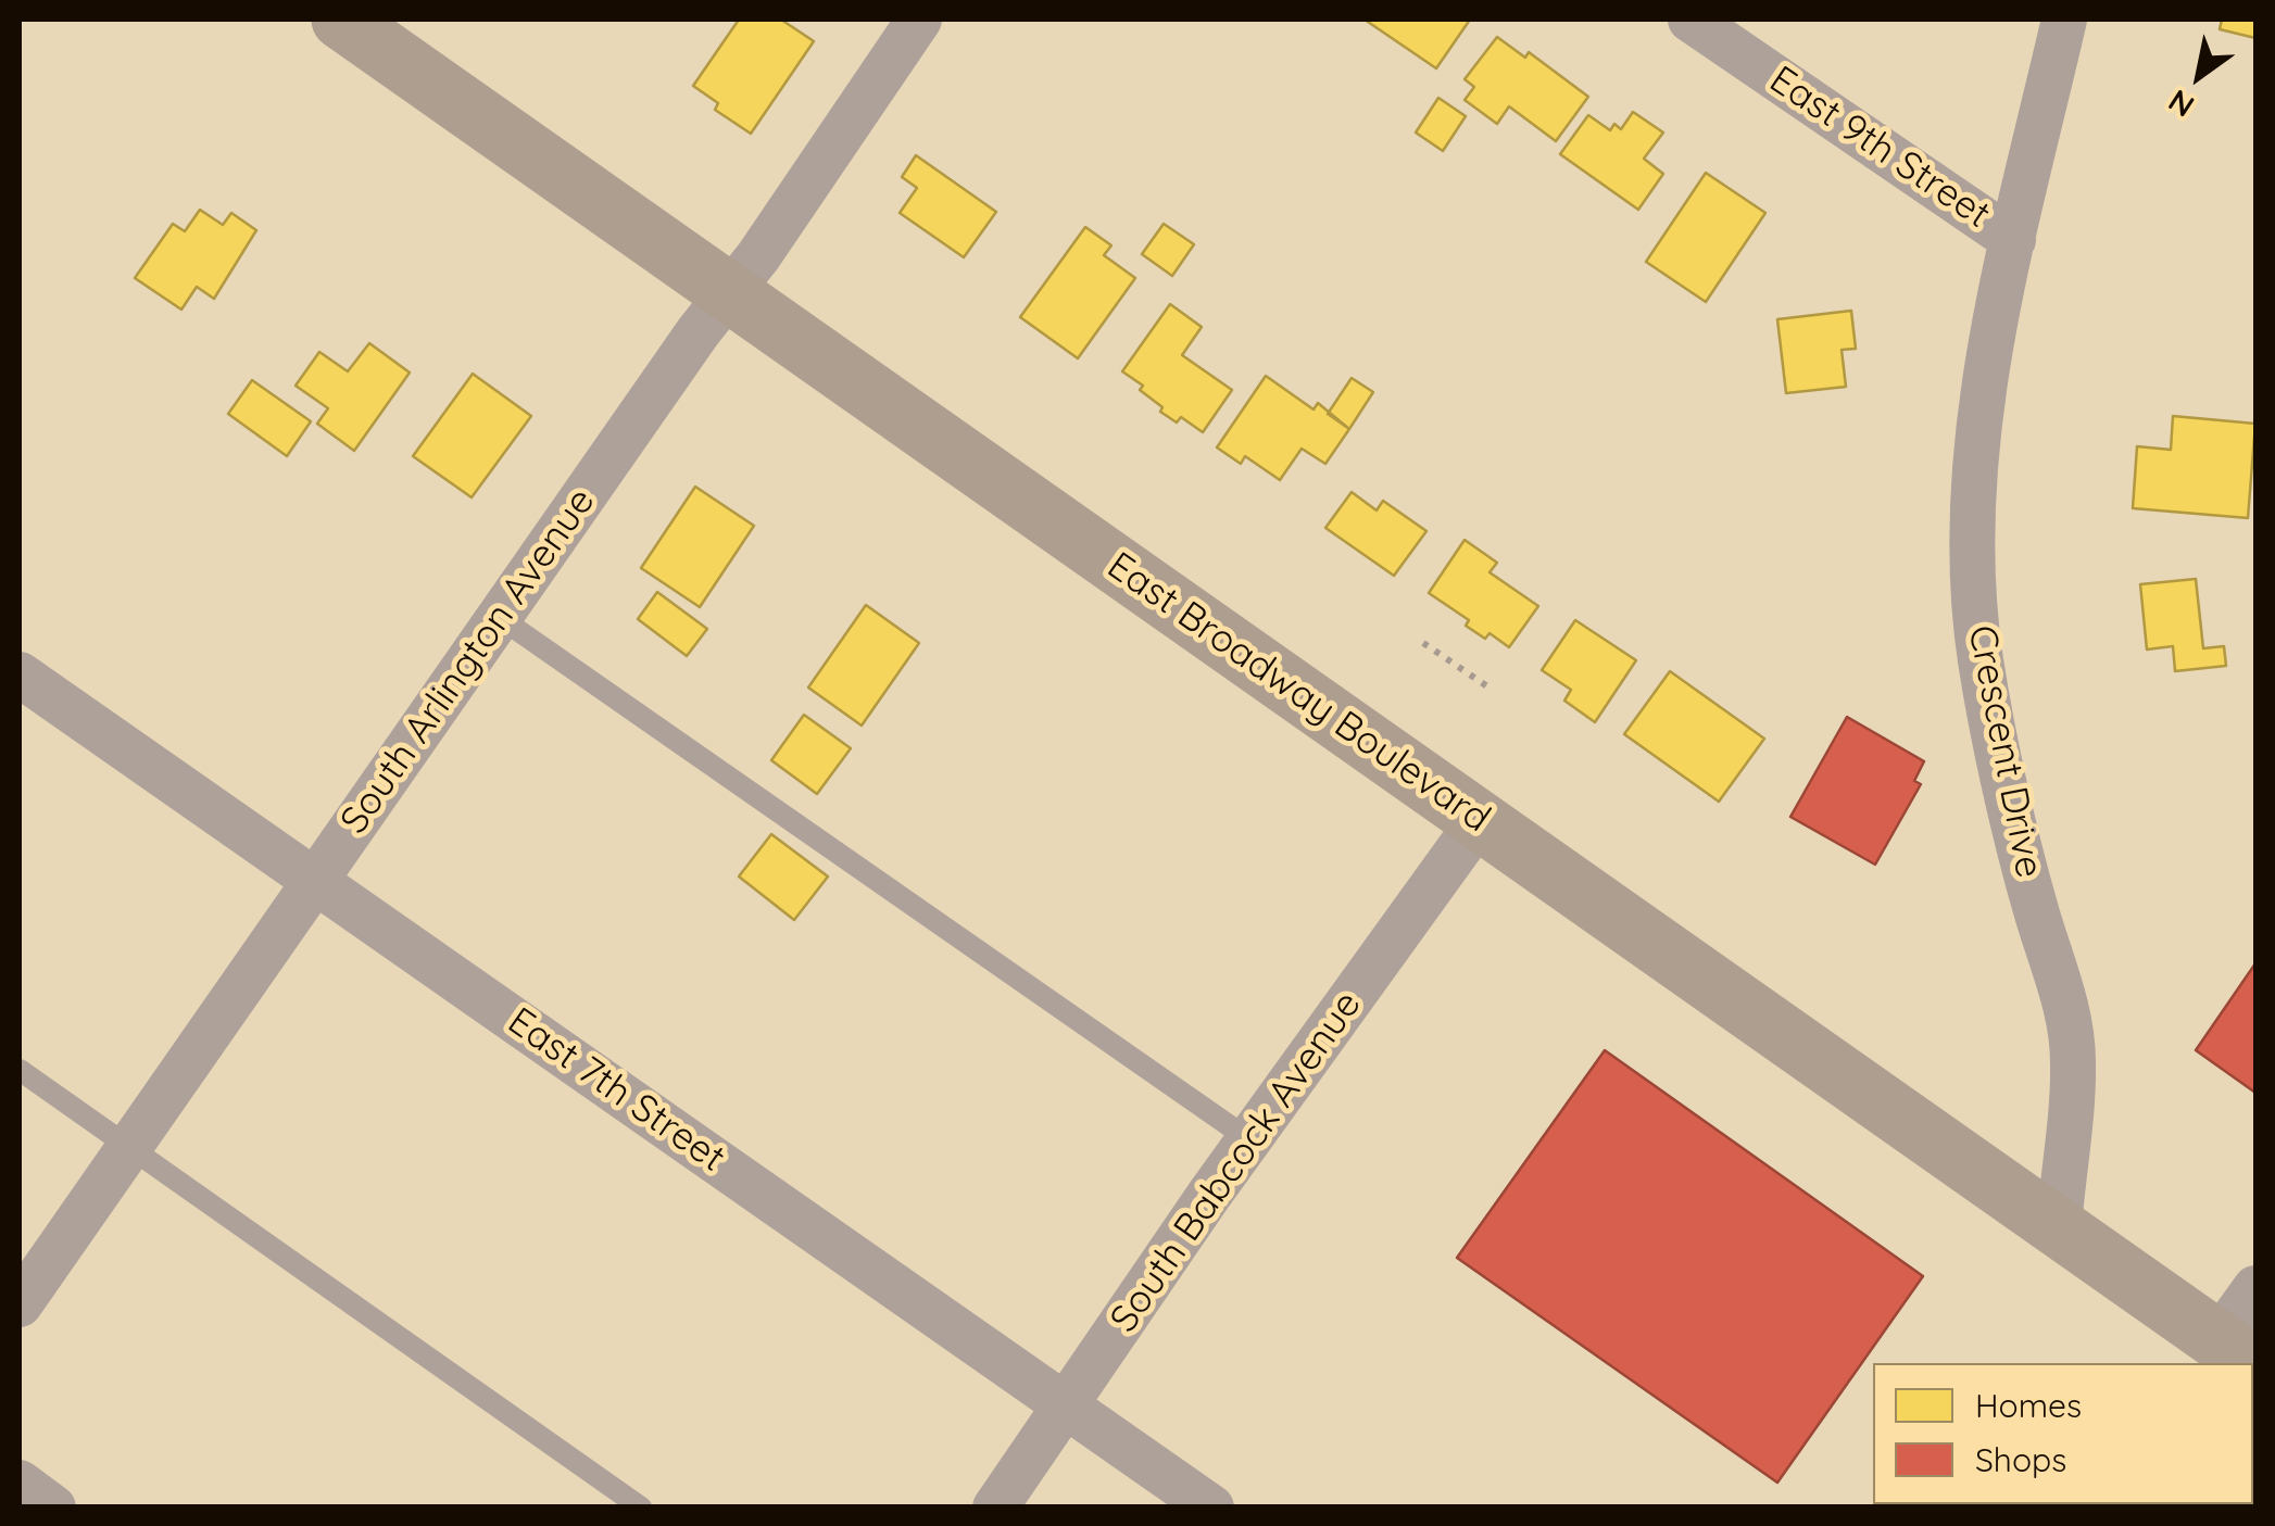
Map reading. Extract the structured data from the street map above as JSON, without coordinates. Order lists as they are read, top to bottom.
{
  "streets": {
    "highway": ["East Broadway Boulevard"],
    "street": [
      "East 9th Street",
      "South Arlington Avenue",
      "Crescent Drive",
      "East 7th Street",
      "South Babcock Avenue"
    ]
  },
  "crossings": [
    ["East 9th Street", "Crescent Drive"],
    ["South Arlington Avenue", "East Broadway Boulevard"],
    ["South Arlington Avenue", "East 7th Street"],
    ["East Broadway Boulevard", "Crescent Drive"],
    ["East Broadway Boulevard", "South Babcock Avenue"],
    ["East 7th Street", "South Babcock Avenue"]
  ],
  "legend": ["Homes", "Shops"],
  "north": "bottom left"
}
